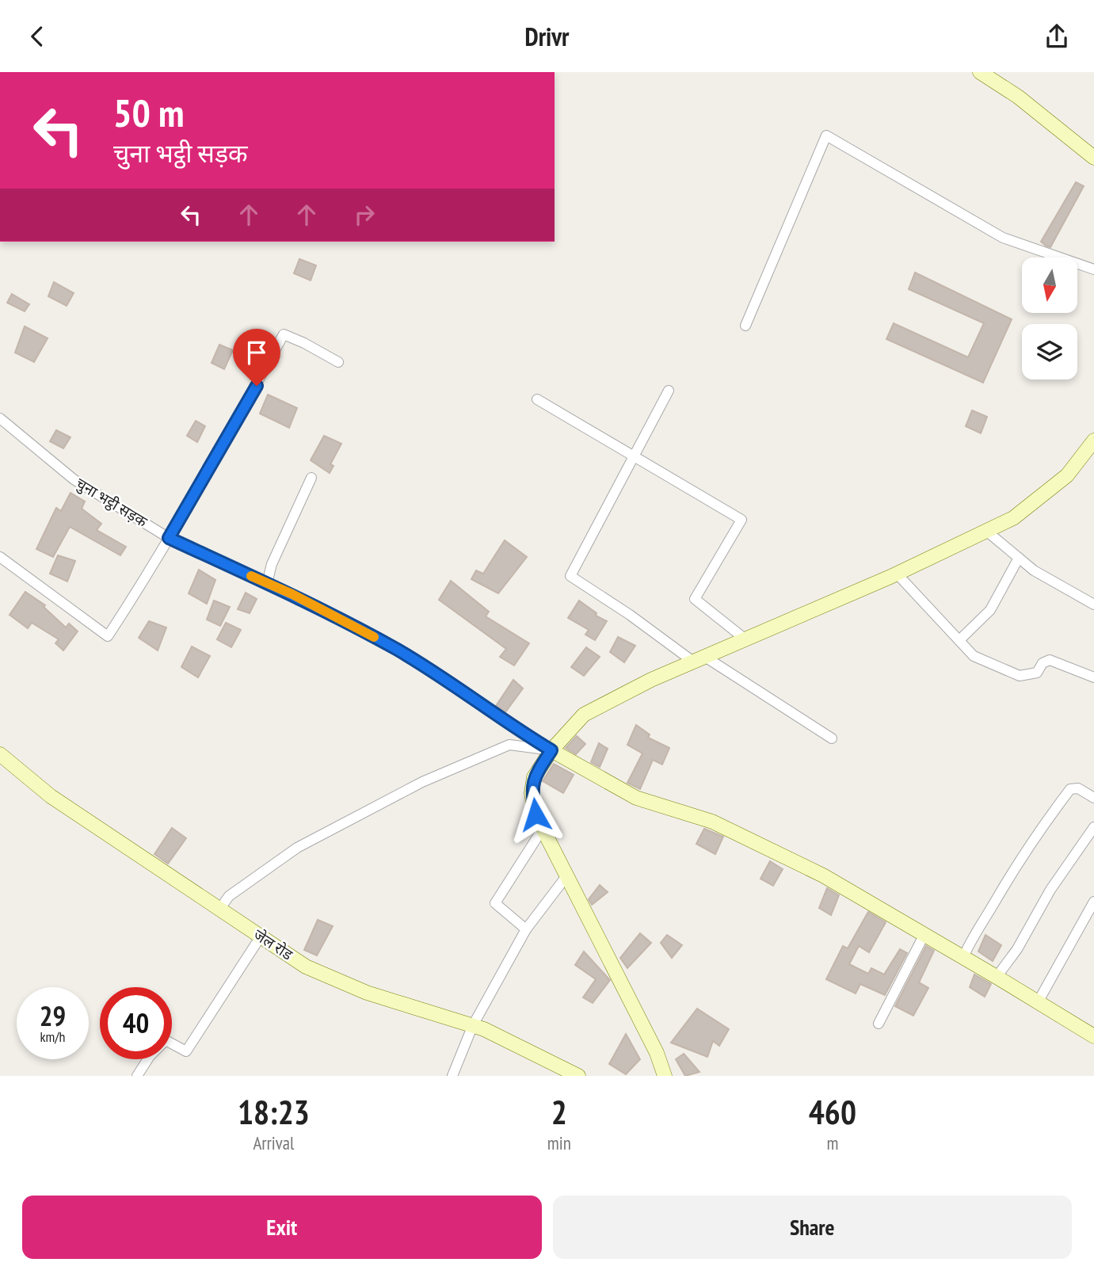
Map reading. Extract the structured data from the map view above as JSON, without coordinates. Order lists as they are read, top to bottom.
{
  "streets": {
    "street": ["चुना भट्ठी सड़क", "जेल रोड"]
  },
  "north": "bottom",
  "page": {
    "header": "Drivr",
    "turn": ["50 m", "चुना भट्ठी सड़क"],
    "speed": "29 km/h",
    "limit": "40",
    "eta": [
      "18:23",
      "Arrival",
      "2",
      "min",
      "460",
      "m"
    ],
    "buttons": ["Exit", "Share"]
  }
}
